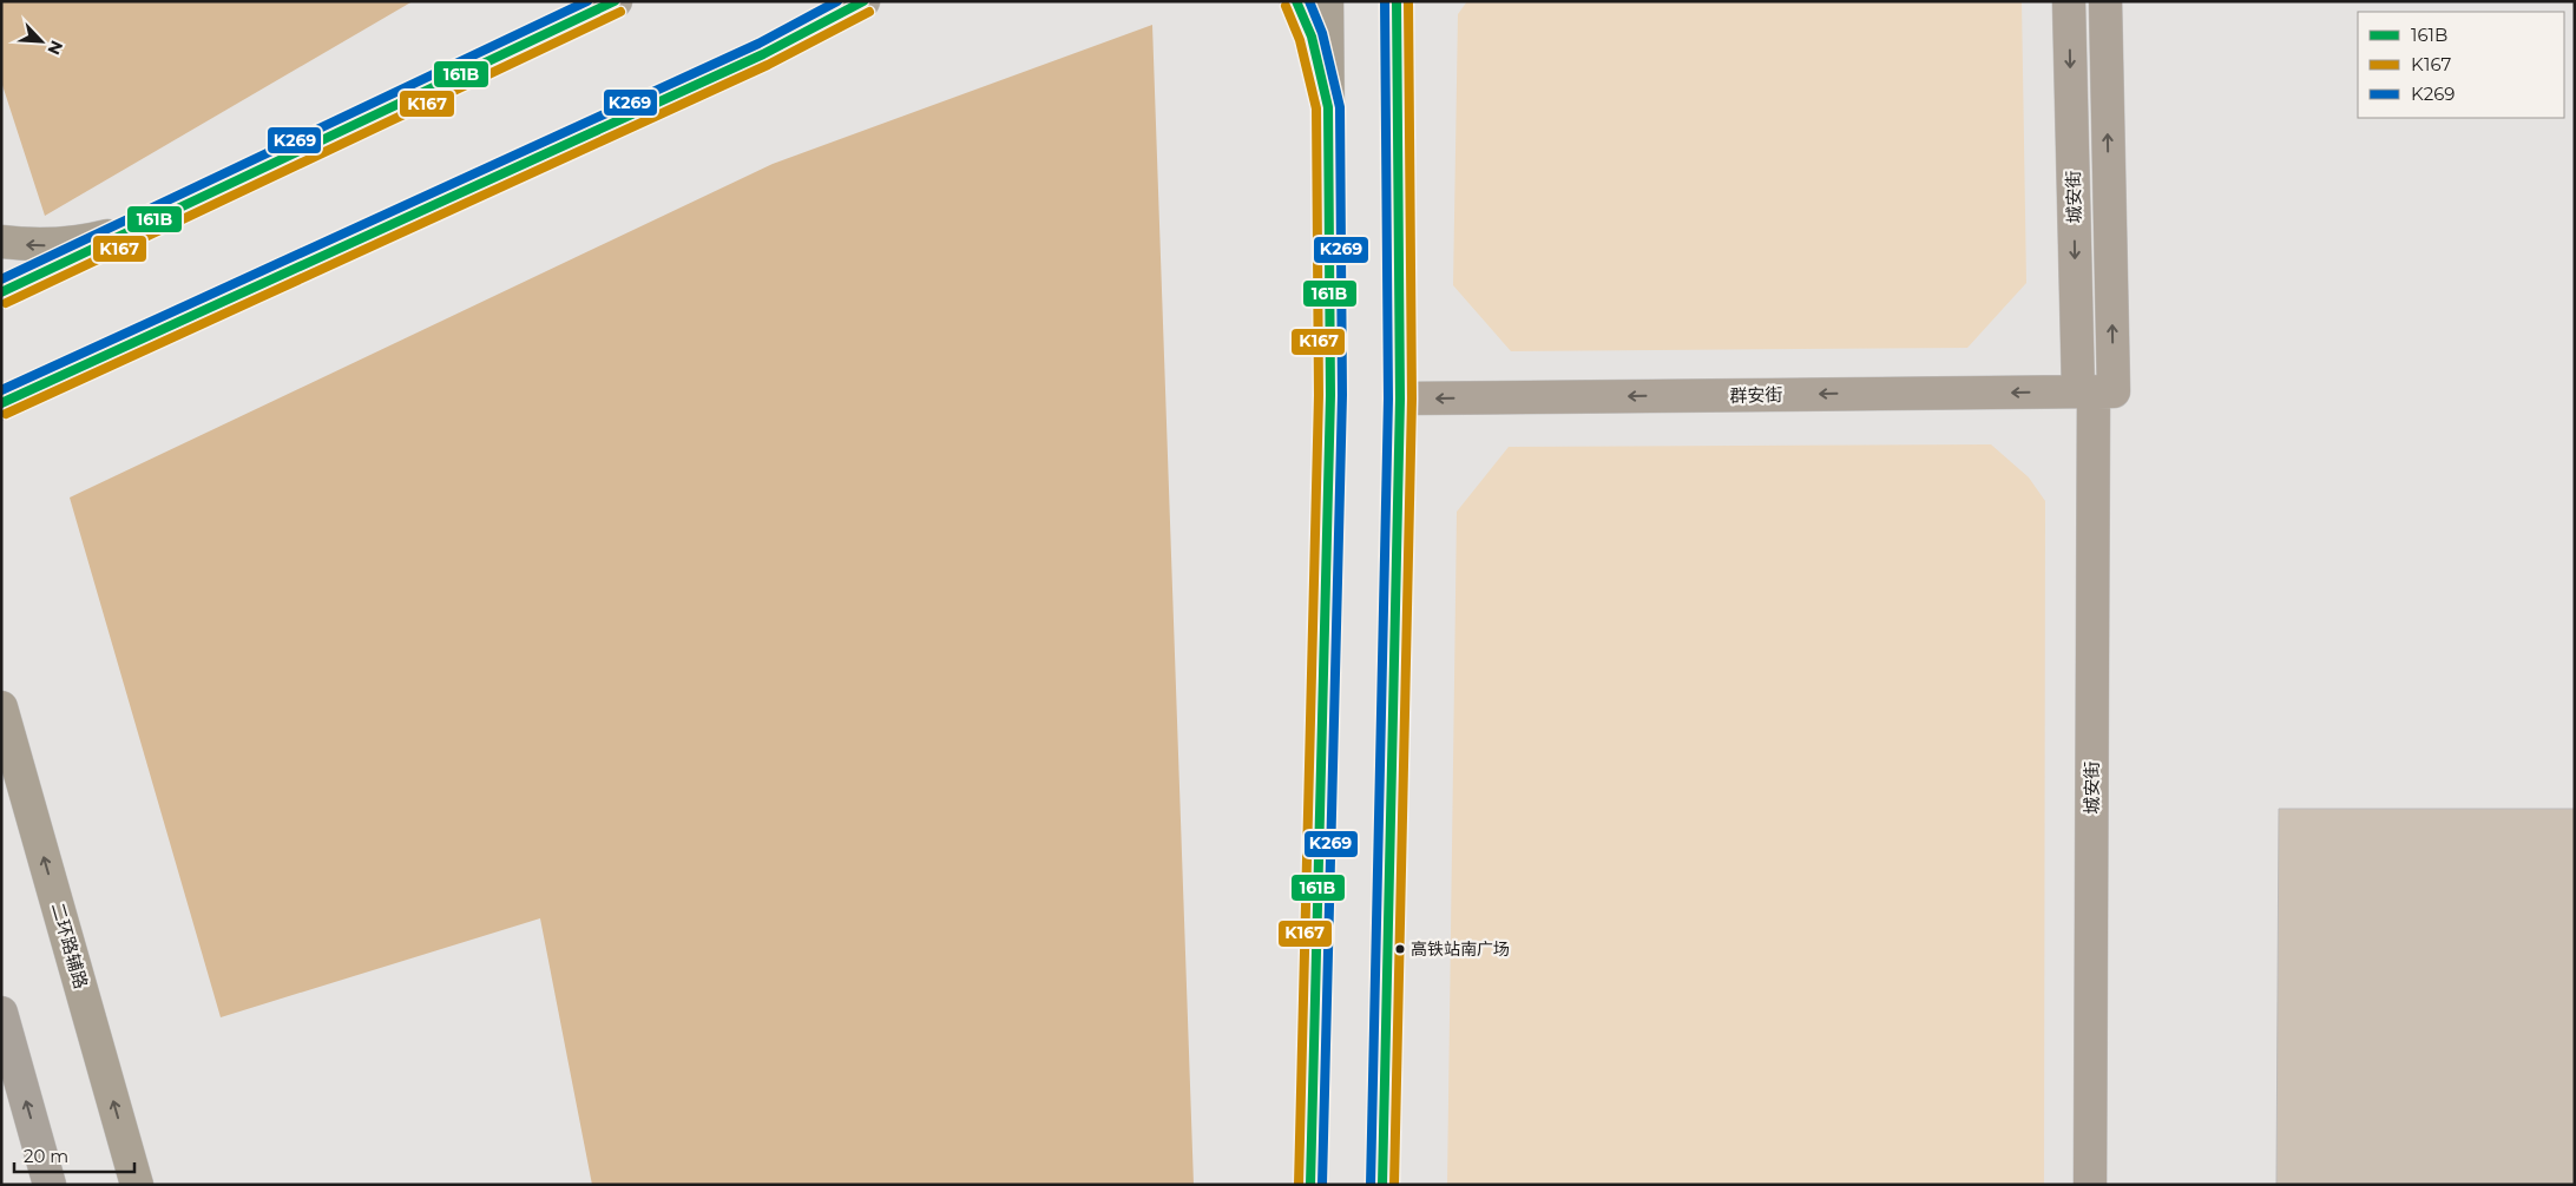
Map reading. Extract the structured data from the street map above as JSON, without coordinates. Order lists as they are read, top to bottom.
{
  "streets": {
    "street": ["城安街", "群安街", "二环路辅路"]
  },
  "crossings": [
    ["城安街", "群安街"]
  ],
  "one_way": ["群安街", "二环路辅路"],
  "places": ["高铁站南广场"],
  "lines": ["transit line 161B", "transit line K167", "transit line K269"],
  "legend": ["161B", "K167", "K269"],
  "scale_bar": "20 m",
  "north": "bottom right"
}
